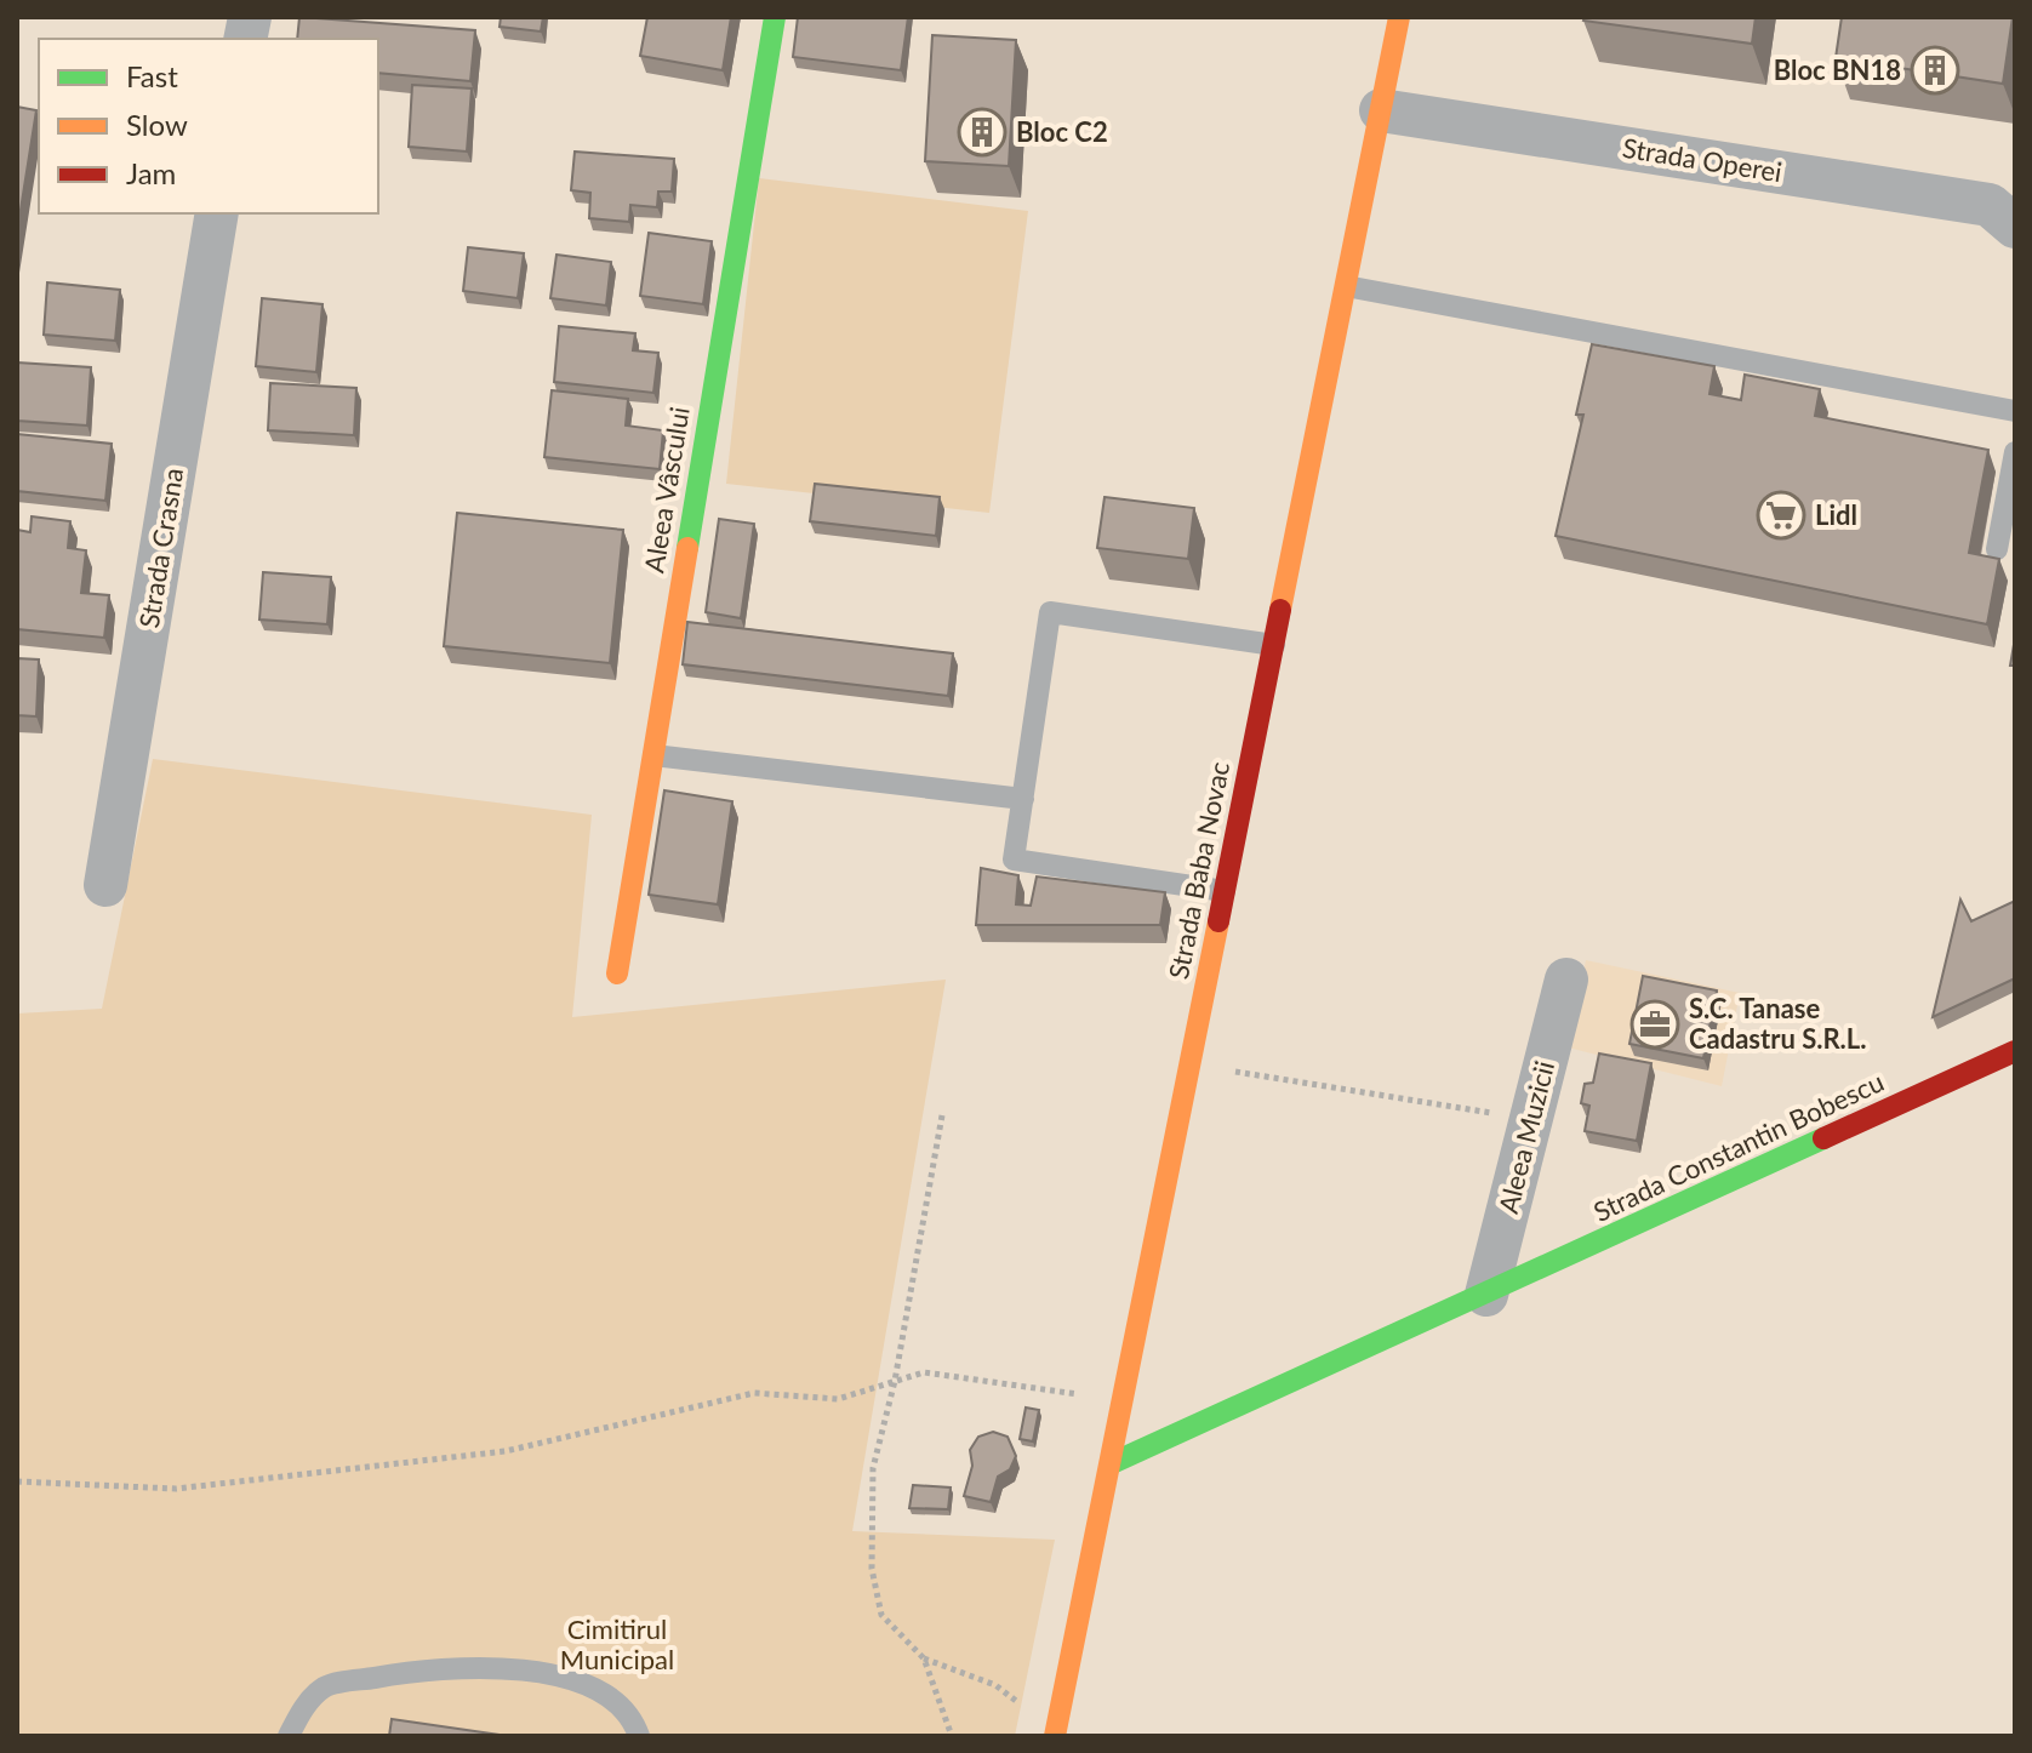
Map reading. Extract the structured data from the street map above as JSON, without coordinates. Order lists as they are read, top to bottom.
{
  "streets": {
    "street": [
      "Strada Operei",
      "Aleea Vâscului",
      "Strada Crasna",
      "Strada Baba Novac",
      "Aleea Muzicii",
      "Strada Constantin Bobescu"
    ]
  },
  "crossings": [
    ["Strada Operei", "Strada Baba Novac"],
    ["Strada Baba Novac", "Strada Constantin Bobescu"],
    ["Aleea Muzicii", "Strada Constantin Bobescu"]
  ],
  "parks": ["Cimitirul Municipal"],
  "places": {
    "building": ["Bloc BN18", "Bloc C2"],
    "supermarket": ["Lidl"],
    "office": ["S.C. Tanase Cadastru S.R.L."]
  },
  "legend": ["Fast", "Slow", "Jam"]
}
